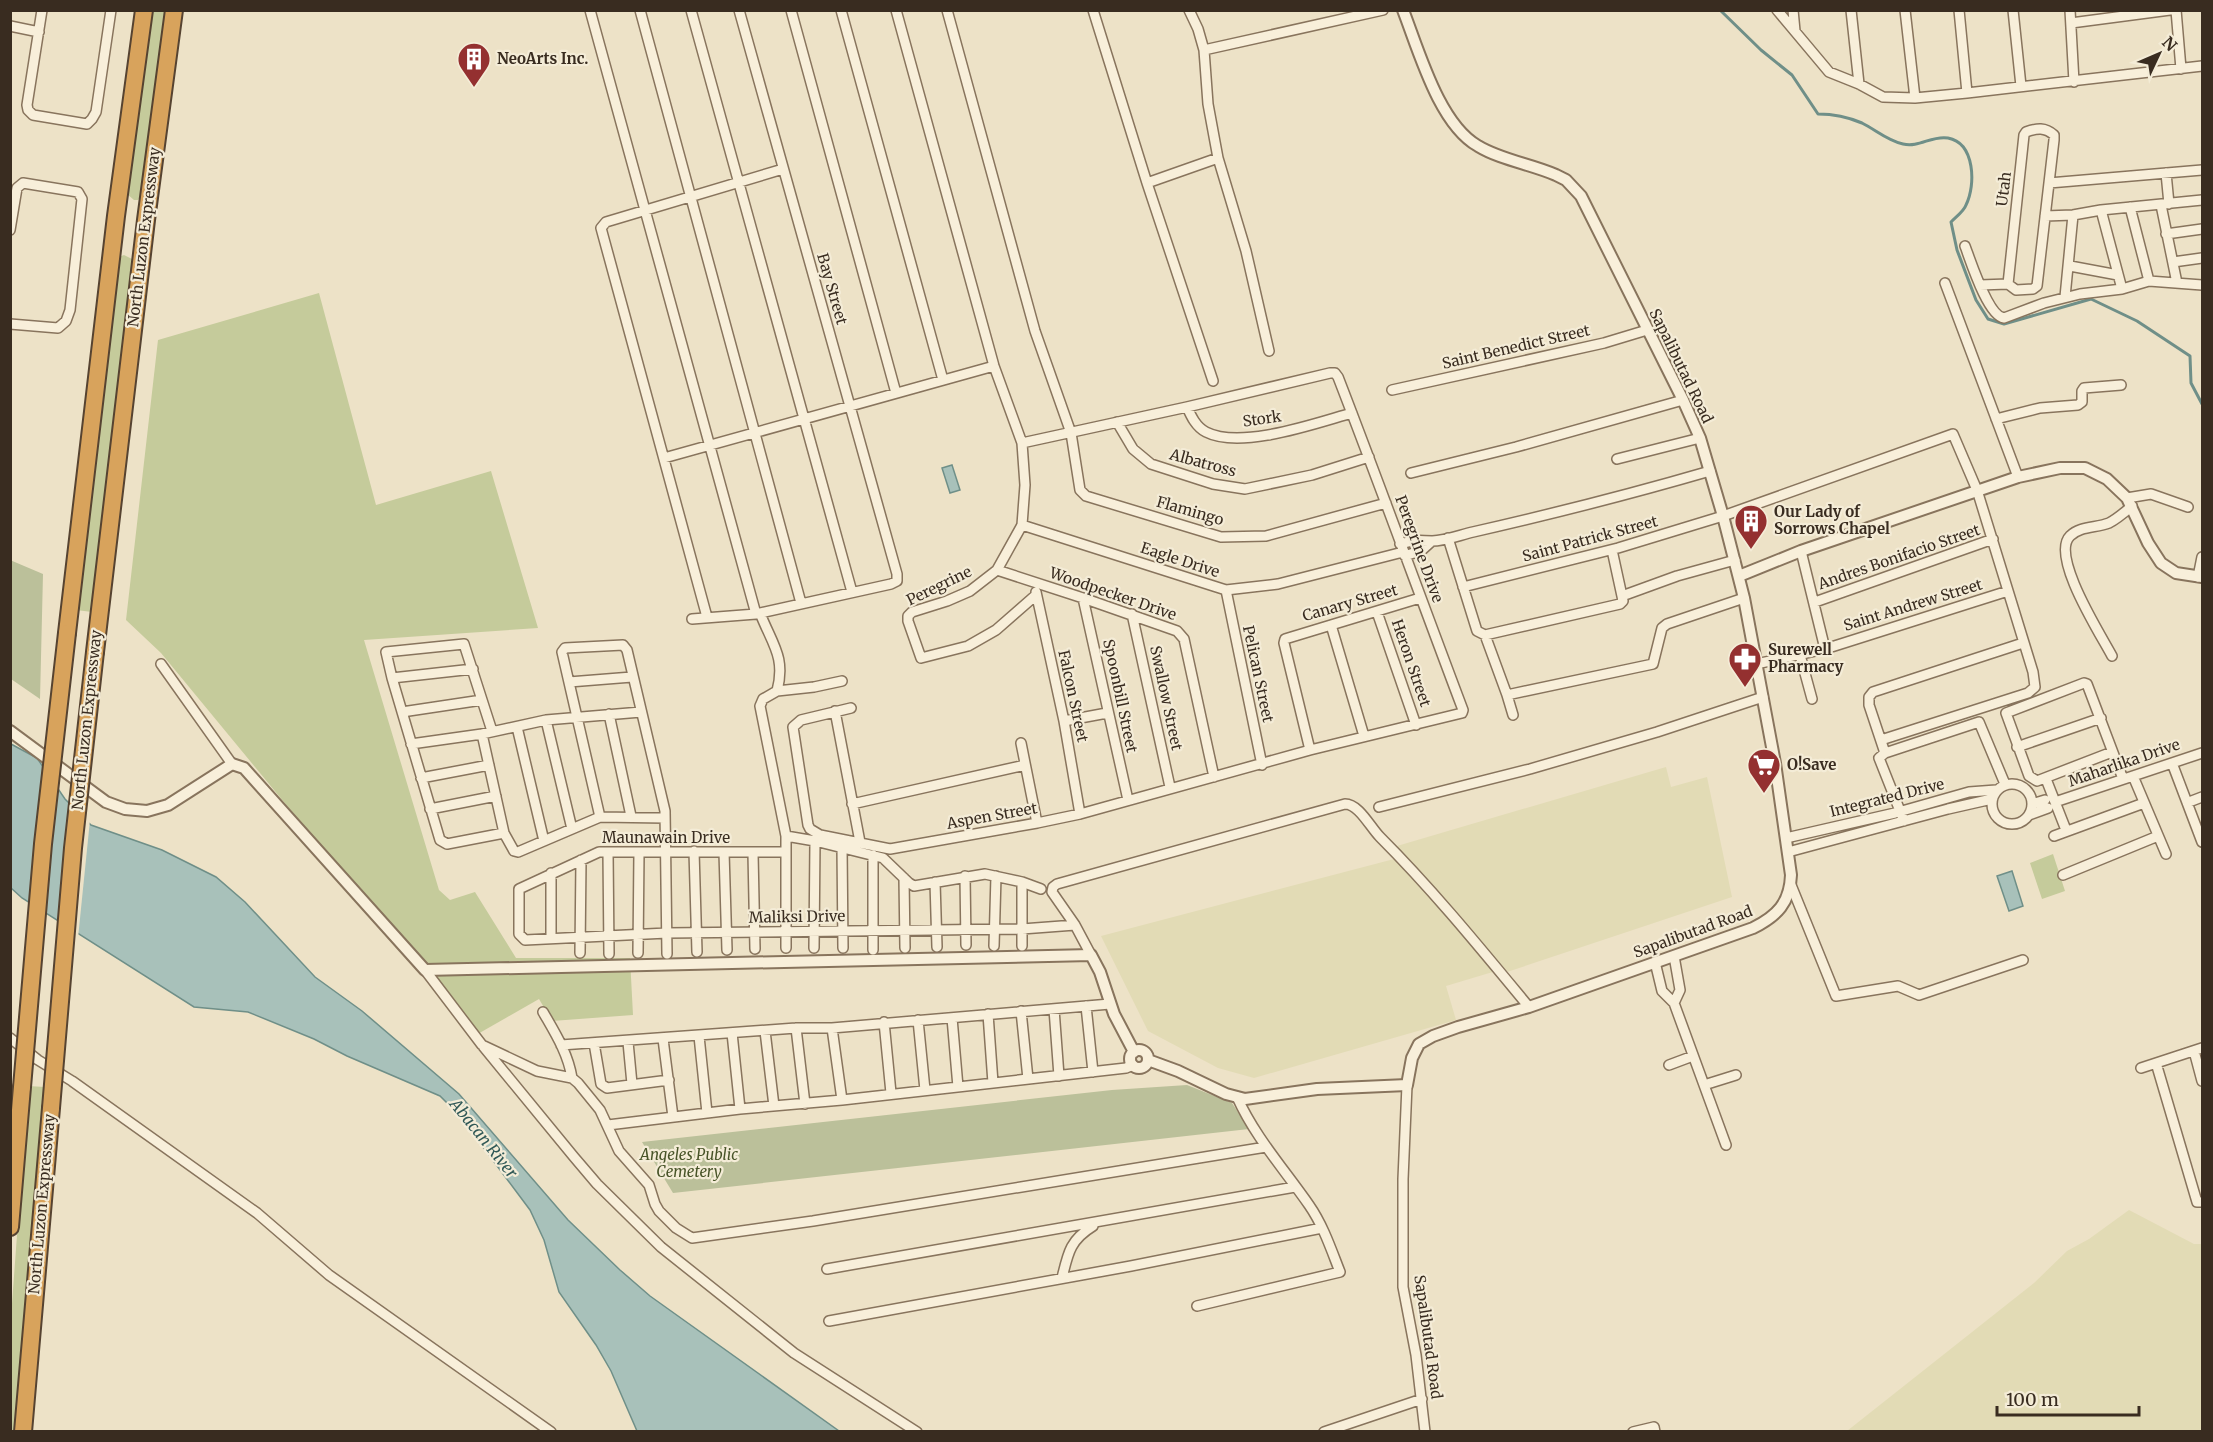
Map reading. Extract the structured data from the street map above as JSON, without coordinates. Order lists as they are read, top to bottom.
{
  "streets": {
    "highway": ["North Luzon Expressway"],
    "street": [
      "Utah",
      "Bay Street",
      "Saint Benedict Street",
      "Sapalibutad Road",
      "Stork",
      "Albatross",
      "Flamingo",
      "Saint Patrick Street",
      "Peregrine Drive",
      "Andres Bonifacio Street",
      "Eagle Drive",
      "Peregrine",
      "Woodpecker Drive",
      "Canary Street",
      "Saint Andrew Street",
      "Heron Street",
      "Pelican Street",
      "Falcon Street",
      "Spoonbill Street",
      "Swallow Street",
      "Maharlika Drive",
      "Integrated Drive",
      "Aspen Street",
      "Maunawain Drive",
      "Maliksi Drive"
    ]
  },
  "crossings": [
    ["Saint Benedict Street", "Sapalibutad Road"],
    ["Sapalibutad Road", "Saint Patrick Street"],
    ["Sapalibutad Road", "Eagle Drive"],
    ["Sapalibutad Road", "Saint Andrew Street"],
    ["Sapalibutad Road", "Integrated Drive"],
    ["Stork", "Peregrine Drive"],
    ["Albatross", "Peregrine Drive"],
    ["Flamingo", "Peregrine Drive"],
    ["Peregrine Drive", "Eagle Drive"],
    ["Peregrine Drive", "Peregrine"],
    ["Peregrine Drive", "Woodpecker Drive"],
    ["Peregrine Drive", "Canary Street"],
    ["Peregrine Drive", "Heron Street"],
    ["Peregrine Drive", "Pelican Street"],
    ["Peregrine Drive", "Spoonbill Street"],
    ["Peregrine Drive", "Swallow Street"],
    ["Peregrine Drive", "Aspen Street"],
    ["Eagle Drive", "Peregrine"],
    ["Eagle Drive", "Pelican Street"],
    ["Peregrine", "Woodpecker Drive"],
    ["Peregrine", "Falcon Street"],
    ["Woodpecker Drive", "Falcon Street"],
    ["Woodpecker Drive", "Spoonbill Street"],
    ["Woodpecker Drive", "Swallow Street"],
    ["Canary Street", "Heron Street"],
    ["Falcon Street", "Aspen Street"],
    ["Spoonbill Street", "Aspen Street"],
    ["Maunawain Drive", "Maliksi Drive"]
  ],
  "water": ["Abacan River"],
  "parks": ["Angeles Public Cemetery"],
  "places": {
    "building": ["NeoArts Inc.", "Our Lady of Sorrows Chapel"],
    "pharmacy": ["Surewell Pharmacy"],
    "supermarket": ["O!Save"]
  },
  "scale_bar": "100 m",
  "north": "top right"
}
